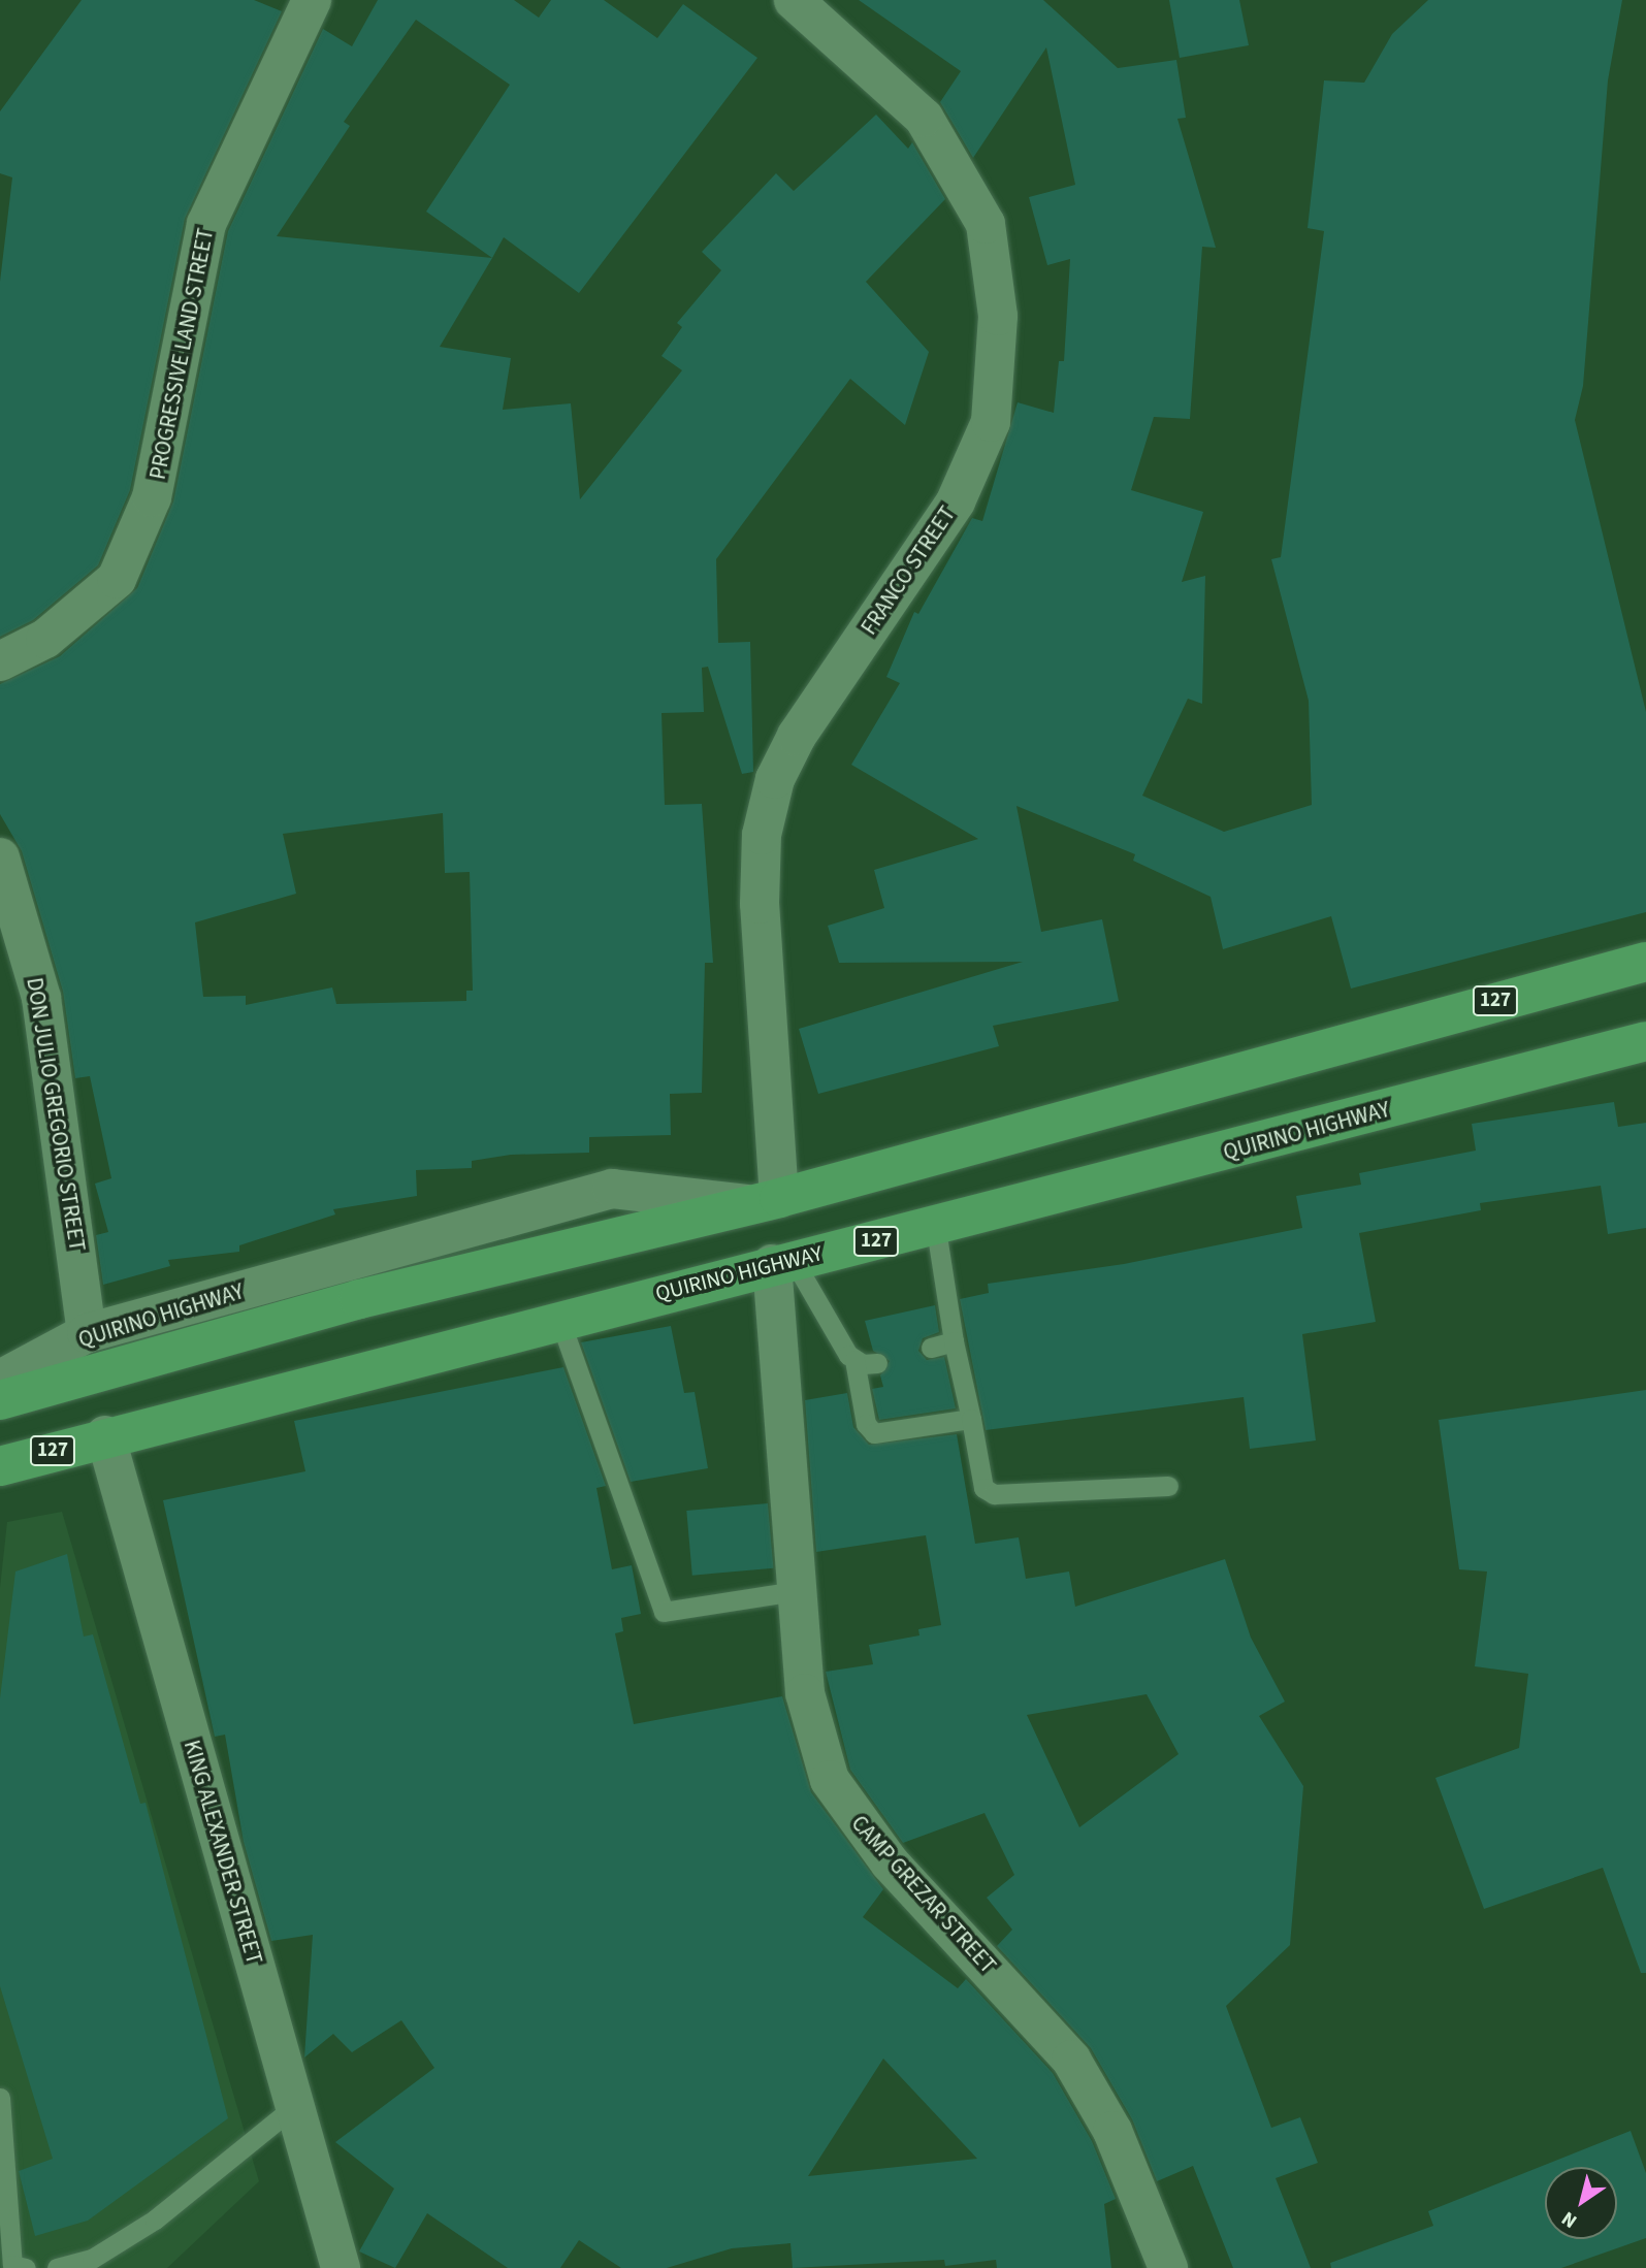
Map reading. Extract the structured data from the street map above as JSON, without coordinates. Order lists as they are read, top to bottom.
{
  "streets": {
    "main road": ["127", "QUIRINO HIGHWAY"],
    "street": [
      "PROGRESSIVE LAND STREET",
      "FRANCO STREET",
      "DON JULIO GREGORIO STREET",
      "KING ALEXANDER STREET",
      "CAMP GREZAR STREET"
    ]
  },
  "crossings": [
    ["FRANCO STREET", "QUIRINO HIGHWAY"],
    ["DON JULIO GREGORIO STREET", "QUIRINO HIGHWAY"],
    ["QUIRINO HIGHWAY", "KING ALEXANDER STREET"],
    ["QUIRINO HIGHWAY", "CAMP GREZAR STREET"]
  ],
  "north": "bottom left"
}
